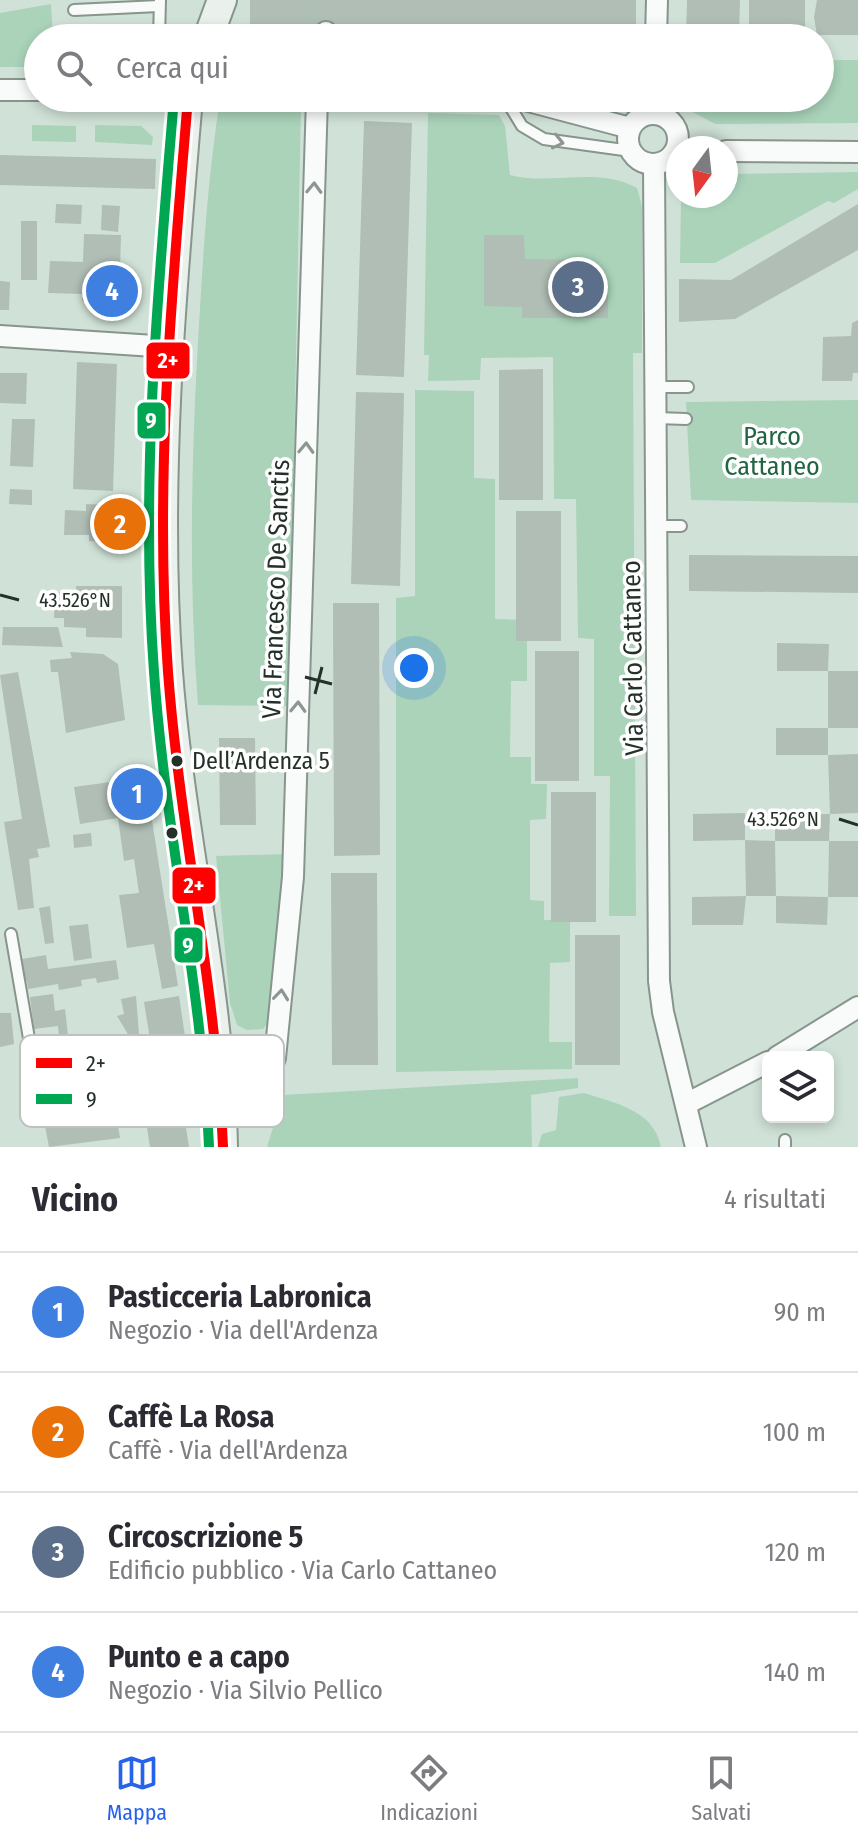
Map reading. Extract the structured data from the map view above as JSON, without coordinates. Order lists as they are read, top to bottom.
{
  "streets": {
    "street": ["Via Francesco De Sanctis", "Via Carlo Cattaneo"]
  },
  "one_way": ["Via Francesco De Sanctis"],
  "parks": ["Parco Cattaneo"],
  "places": ["Dell’Ardenza 5"],
  "lines": ["transit line 2+", "transit line 9"],
  "legend": ["2+", "9"],
  "north": "bottom",
  "page": {
    "search": "Cerca qui",
    "pins": [
      "3",
      "4",
      "2",
      "1"
    ],
    "heading": ["Vicino", "4 risultati"],
    "list": [
      {
        "mark": "1",
        "name": "Pasticceria Labronica",
        "note": "Negozio · Via dell'Ardenza",
        "value": "90 m"
      },
      {
        "mark": "2",
        "name": "Caffè La Rosa",
        "note": "Caffè · Via dell'Ardenza",
        "value": "100 m"
      },
      {
        "mark": "3",
        "name": "Circoscrizione 5",
        "note": "Edificio pubblico · Via Carlo Cattaneo",
        "value": "120 m"
      },
      {
        "mark": "4",
        "name": "Punto e a capo",
        "note": "Negozio · Via Silvio Pellico",
        "value": "140 m"
      }
    ],
    "nav": ["Mappa", "Indicazioni", "Salvati"]
  },
  "coordinates": ["43.526°N"]
}
